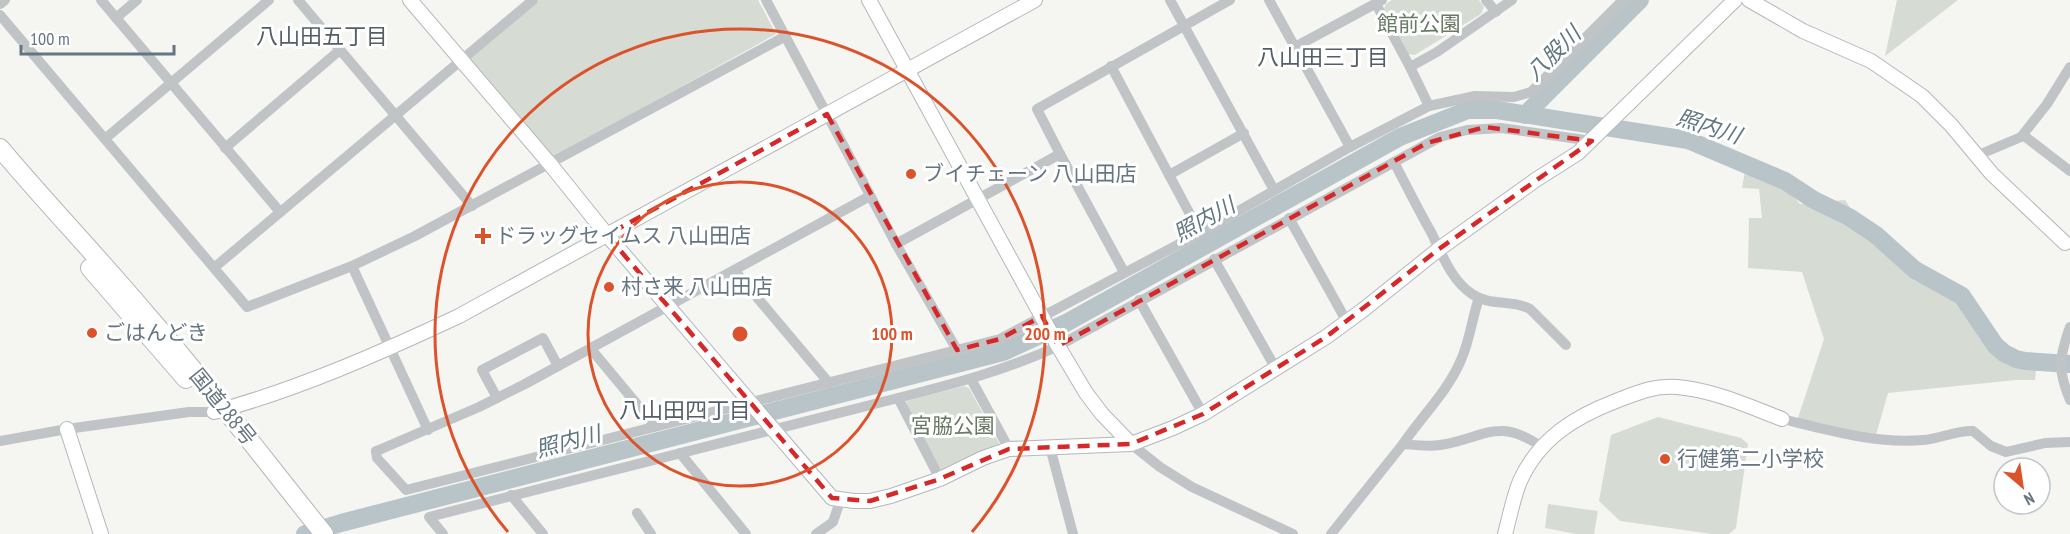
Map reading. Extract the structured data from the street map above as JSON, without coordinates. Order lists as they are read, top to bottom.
{
  "streets": {
    "highway": ["国道288号"]
  },
  "districts": ["八山田五丁目", "八山田三丁目", "八山田四丁目"],
  "water": ["八股川", "照内川"],
  "parks": ["館前公園", "宮脇公園"],
  "places": {
    "other": [
      "ブイチェーン 八山田店",
      "村さ来 八山田店",
      "ごはんどき",
      "行健第二小学校"
    ],
    "health": ["ドラッグセイムス 八山田店"]
  },
  "scale_bar": "100 m",
  "north": "bottom right",
  "rings": ["100 m", "200 m"]
}
